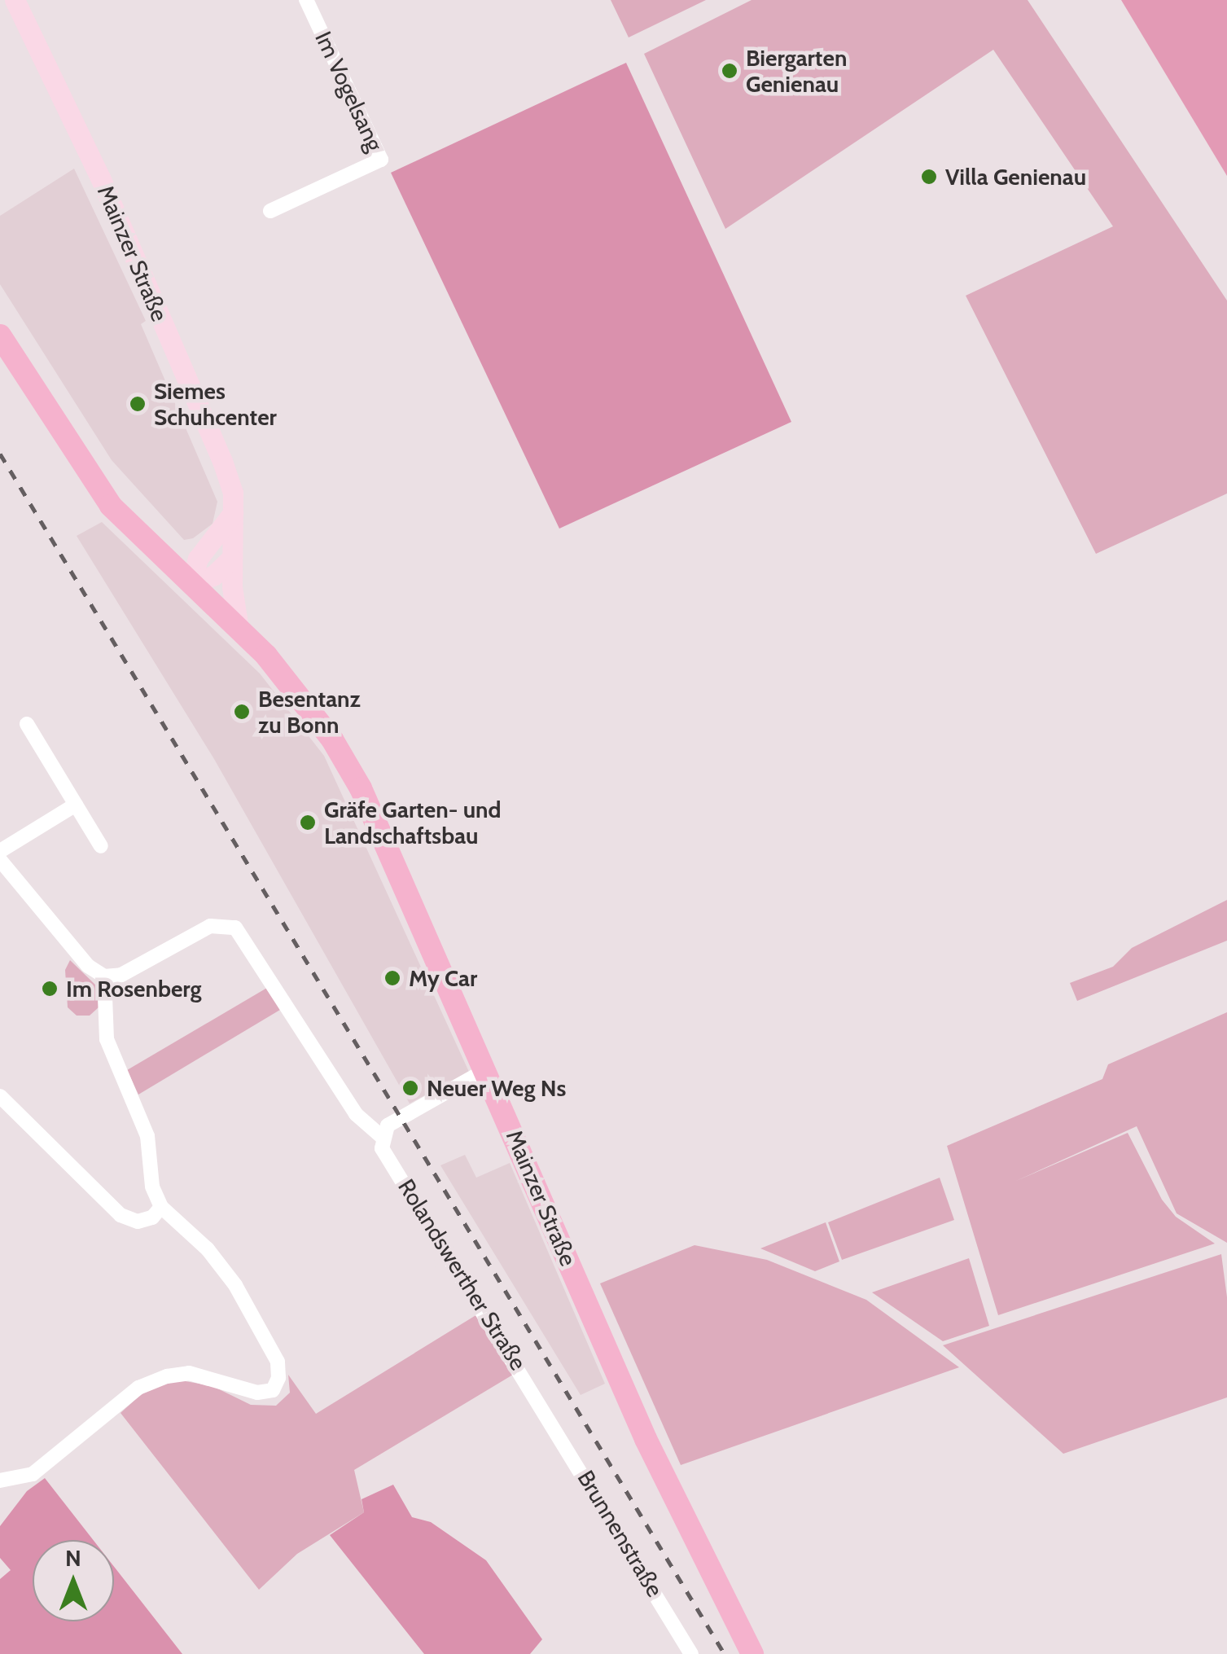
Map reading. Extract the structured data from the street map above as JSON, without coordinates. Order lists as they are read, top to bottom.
{
  "streets": {
    "main road": ["Mainzer Straße"],
    "street": ["Im Vogelsang", "Rolandswerther Straße", "Brunnenstraße"]
  },
  "crossings": [
    ["Rolandswerther Straße", "Brunnenstraße"]
  ],
  "places": [
    "Biergarten Genienau",
    "Villa Genienau",
    "Siemes Schuhcenter",
    "Besentanz zu Bonn",
    "Gräfe Garten- und Landschaftsbau",
    "My Car",
    "Im Rosenberg",
    "Neuer Weg Ns"
  ],
  "north": "top"
}
